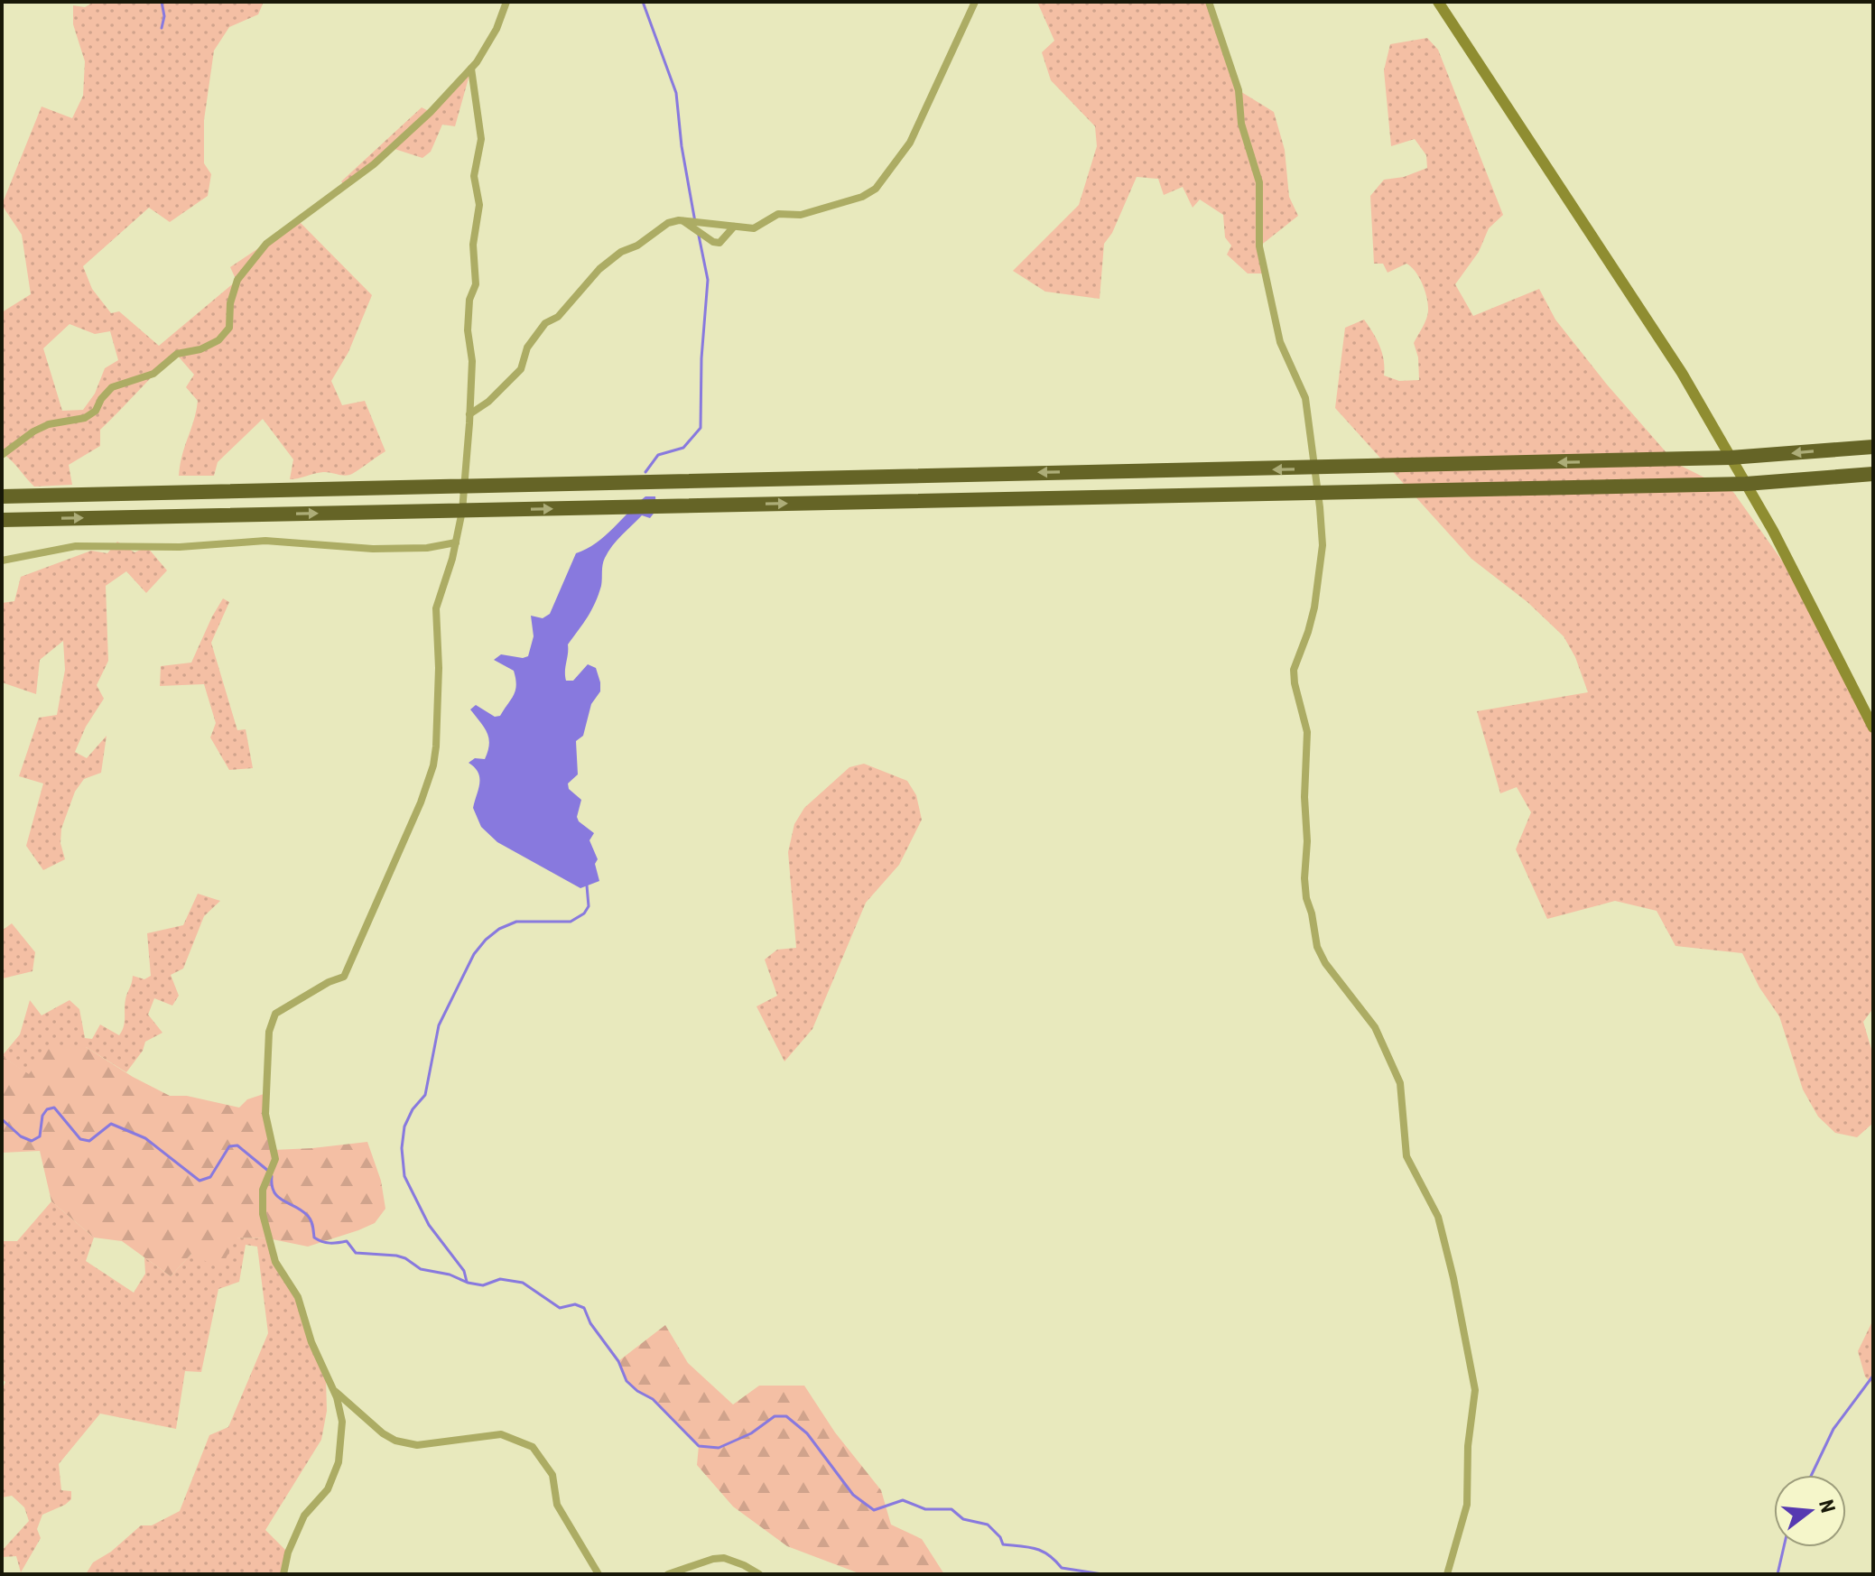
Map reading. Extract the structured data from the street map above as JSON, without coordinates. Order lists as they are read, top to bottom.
{
  "north": "right"
}
